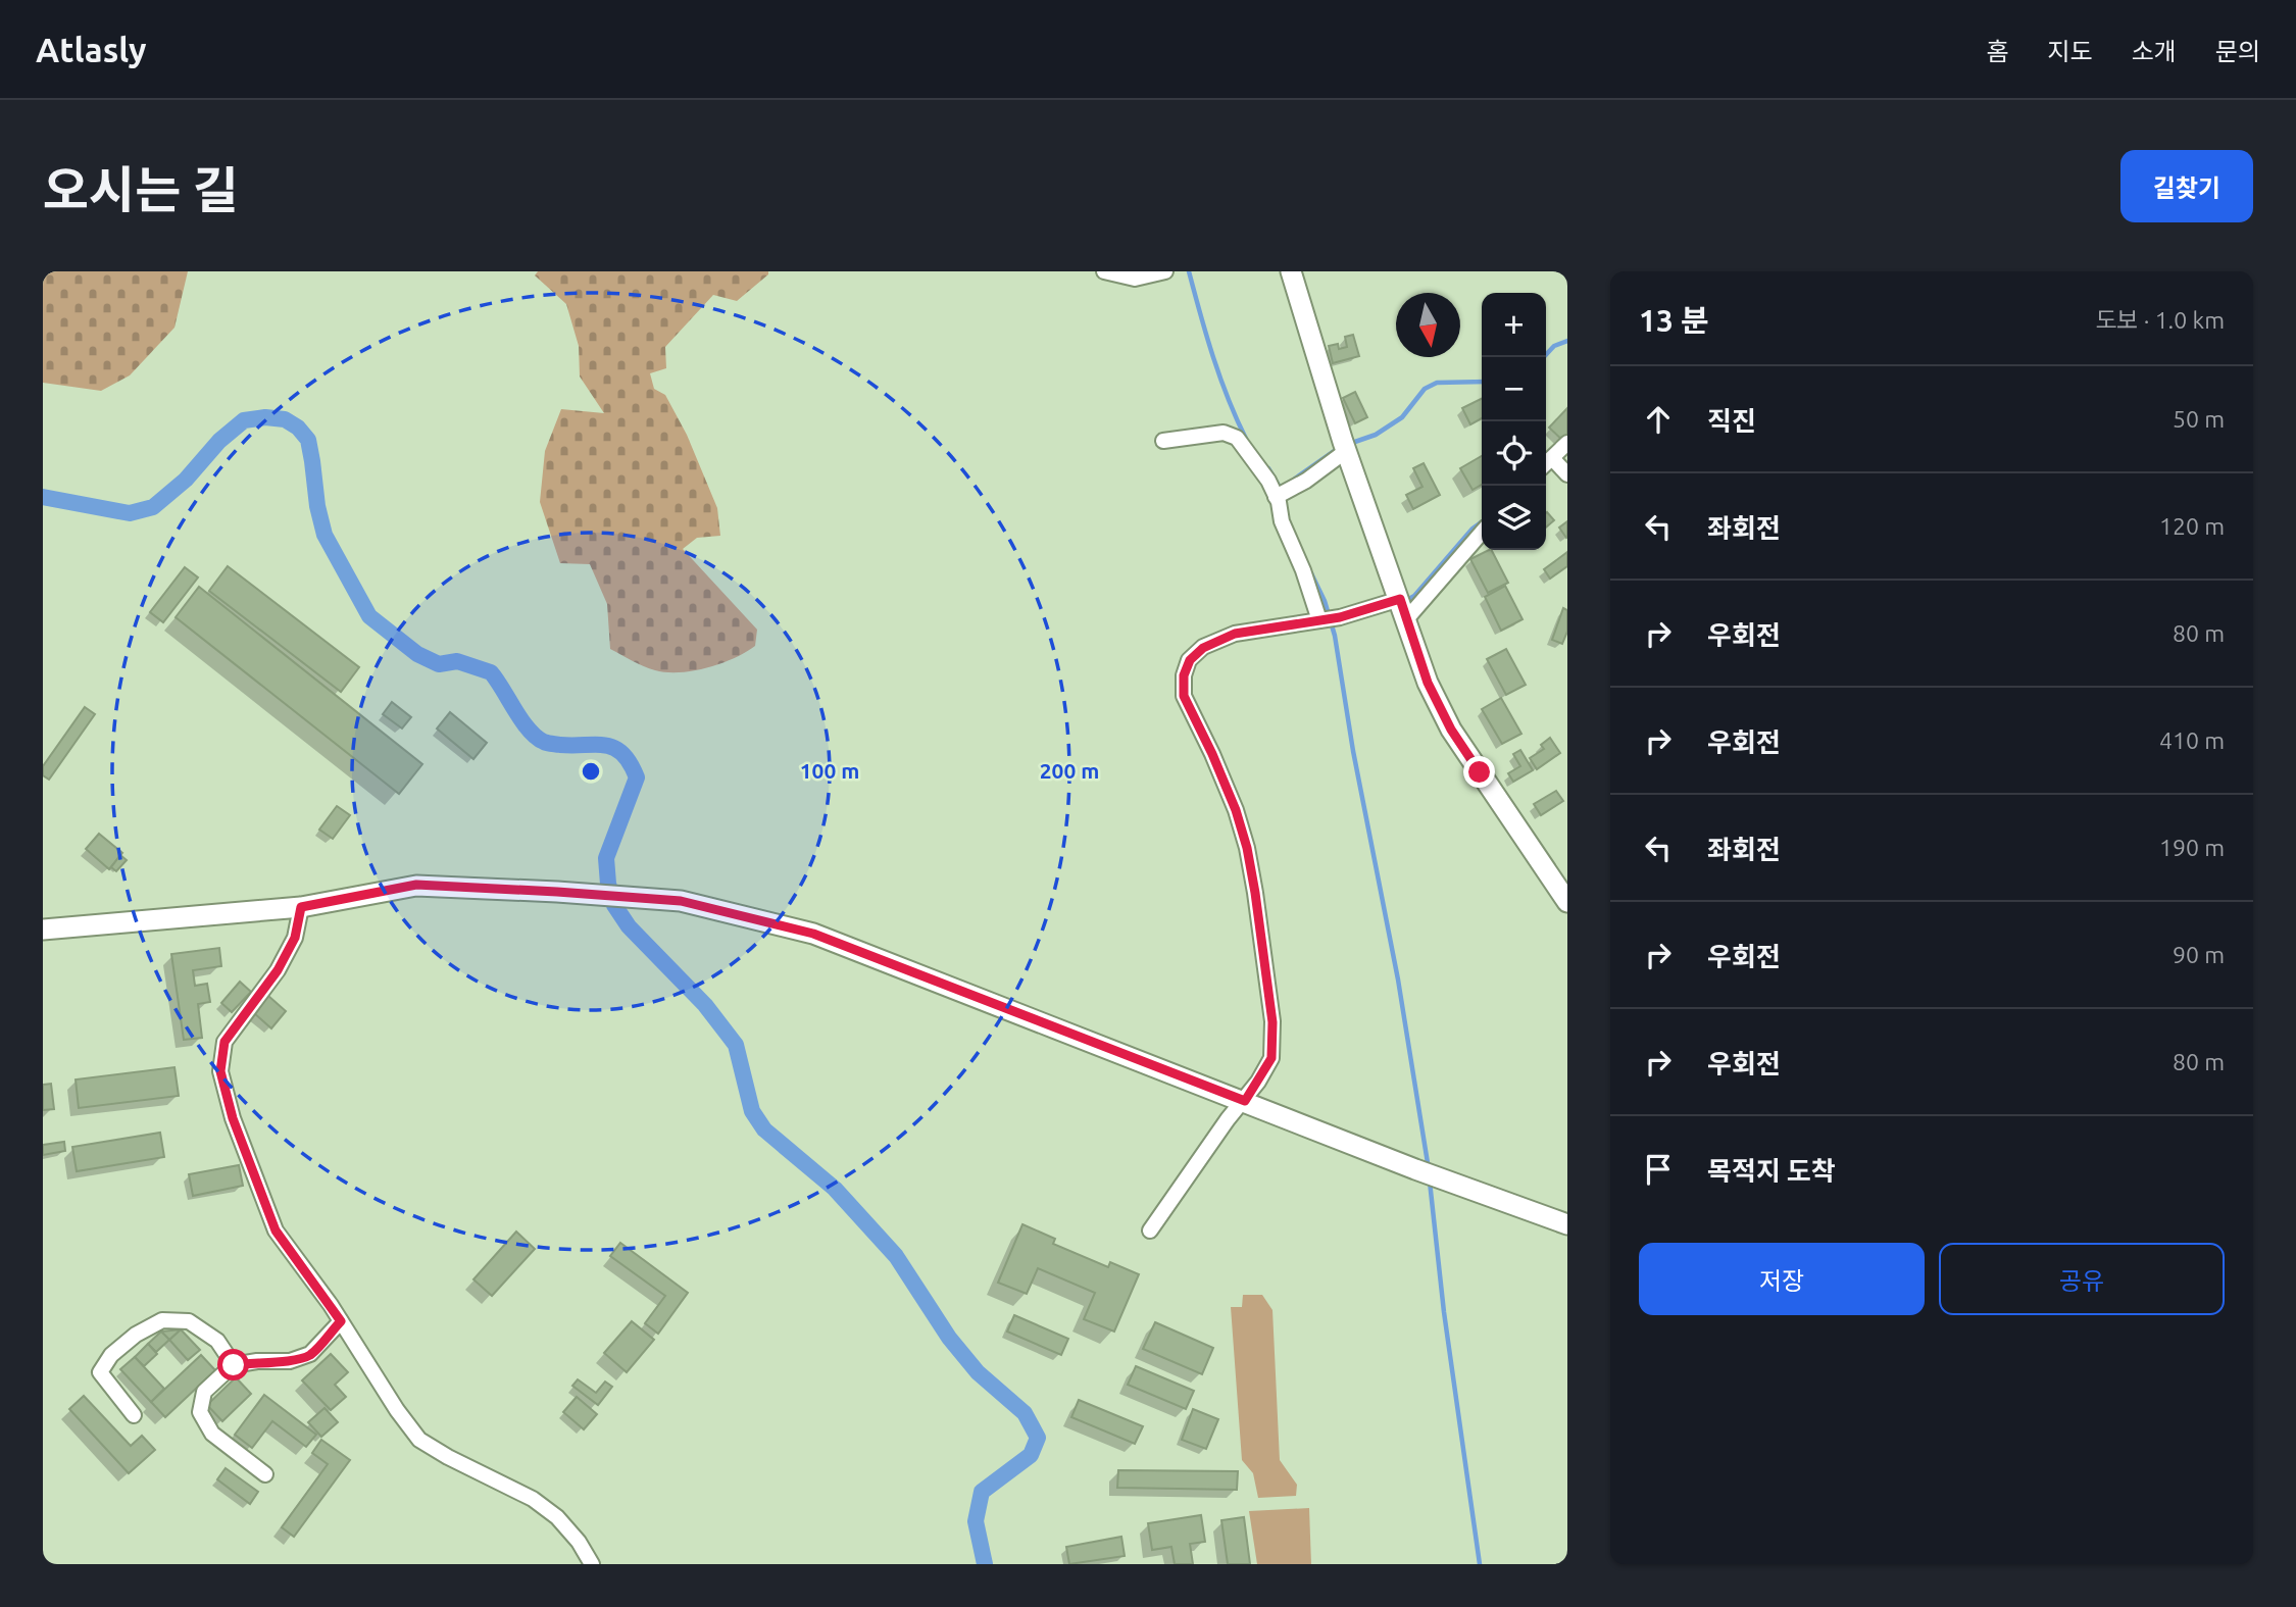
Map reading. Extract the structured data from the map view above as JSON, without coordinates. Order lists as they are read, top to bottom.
{
  "north": "bottom",
  "page": {
    "header": "Atlasly",
    "nav": [
      "홈",
      "지도",
      "소개",
      "문의"
    ],
    "title": "오시는 길",
    "buttons": [
      "길찾기",
      ["저장", "공유"]
    ],
    "heading": ["13 분", "도보 · 1.0 km"],
    "map_buttons": ["+", "−"],
    "list": [
      ["직진", "50 m"],
      ["좌회전", "120 m"],
      ["우회전", "80 m"],
      ["우회전", "410 m"],
      ["좌회전", "190 m"],
      ["우회전", "90 m"],
      ["우회전", "80 m"],
      "목적지 도착"
    ]
  },
  "rings": ["100 m", "200 m"]
}
